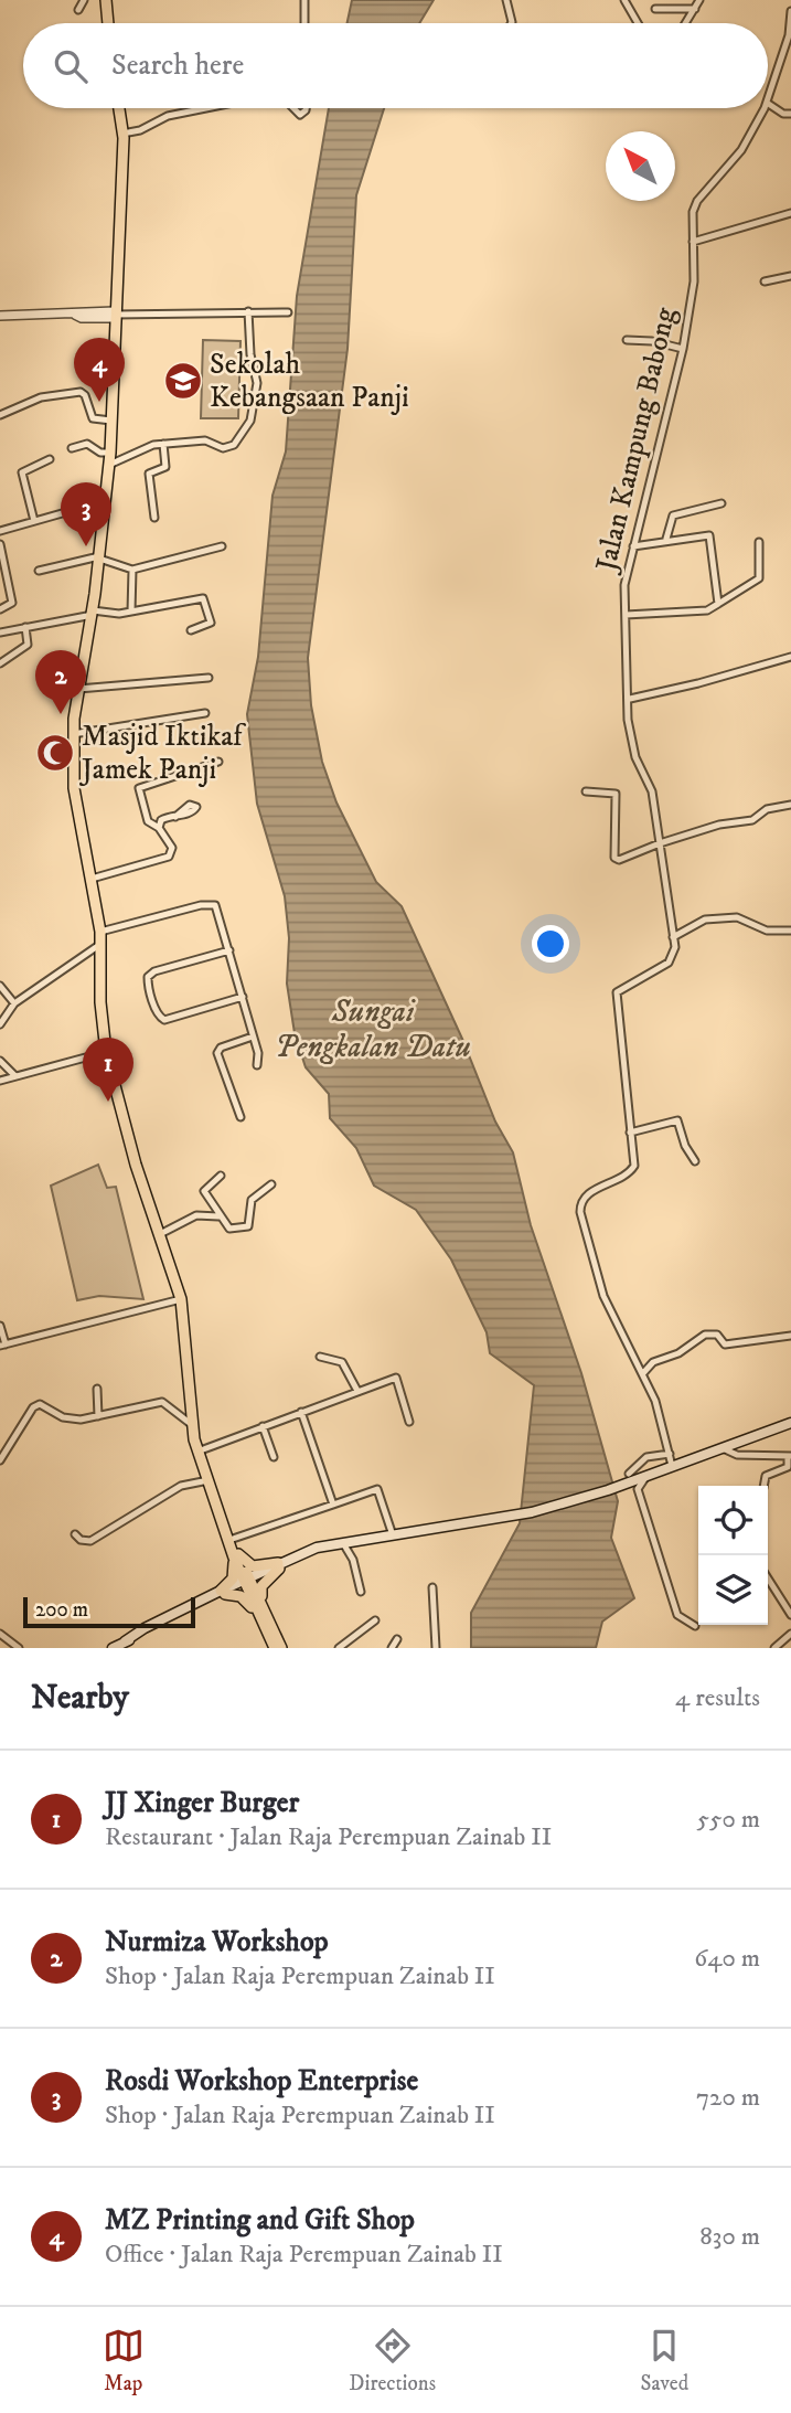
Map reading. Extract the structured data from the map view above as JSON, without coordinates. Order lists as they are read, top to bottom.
{
  "streets": {
    "street": ["Jalan Kampung Babong"]
  },
  "water": ["Sungai Pengkalan Datu"],
  "places": {
    "school or university": ["Sekolah Kebangsaan Panji"],
    "mosque": ["Masjid Iktikaf Jamek Panji"]
  },
  "scale_bar": "200 m",
  "north": "top left",
  "page": {
    "search": "Search here",
    "pins": [
      "4",
      "3",
      "2",
      "1"
    ],
    "scale": "200 m",
    "heading": ["Nearby", "4 results"],
    "list": [
      {
        "mark": "1",
        "name": "JJ Xinger Burger",
        "note": "Restaurant · Jalan Raja Perempuan Zainab II",
        "value": "550 m"
      },
      {
        "mark": "2",
        "name": "Nurmiza Workshop",
        "note": "Shop · Jalan Raja Perempuan Zainab II",
        "value": "640 m"
      },
      {
        "mark": "3",
        "name": "Rosdi Workshop Enterprise",
        "note": "Shop · Jalan Raja Perempuan Zainab II",
        "value": "720 m"
      },
      {
        "mark": "4",
        "name": "MZ Printing and Gift Shop",
        "note": "Office · Jalan Raja Perempuan Zainab II",
        "value": "830 m"
      }
    ],
    "nav": ["Map", "Directions", "Saved"]
  }
}
